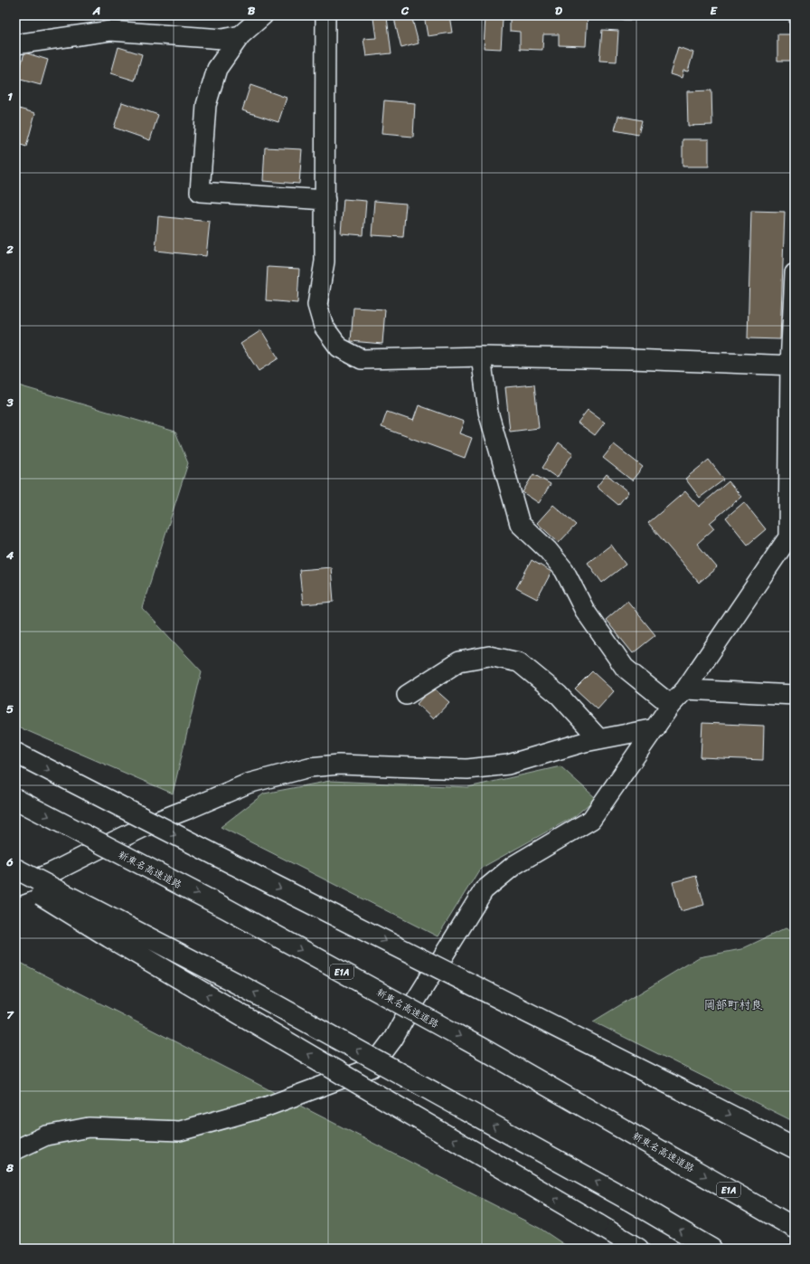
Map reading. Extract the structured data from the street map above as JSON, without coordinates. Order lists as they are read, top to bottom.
{
  "streets": {
    "highway": ["新東名高速道路", "E1A"]
  },
  "districts": ["岡部町村良"],
  "grid": {
    "columns": [
      "A",
      "B",
      "C",
      "D",
      "E"
    ],
    "rows": [
      "1",
      "2",
      "3",
      "4",
      "5",
      "6",
      "7",
      "8"
    ]
  }
}
